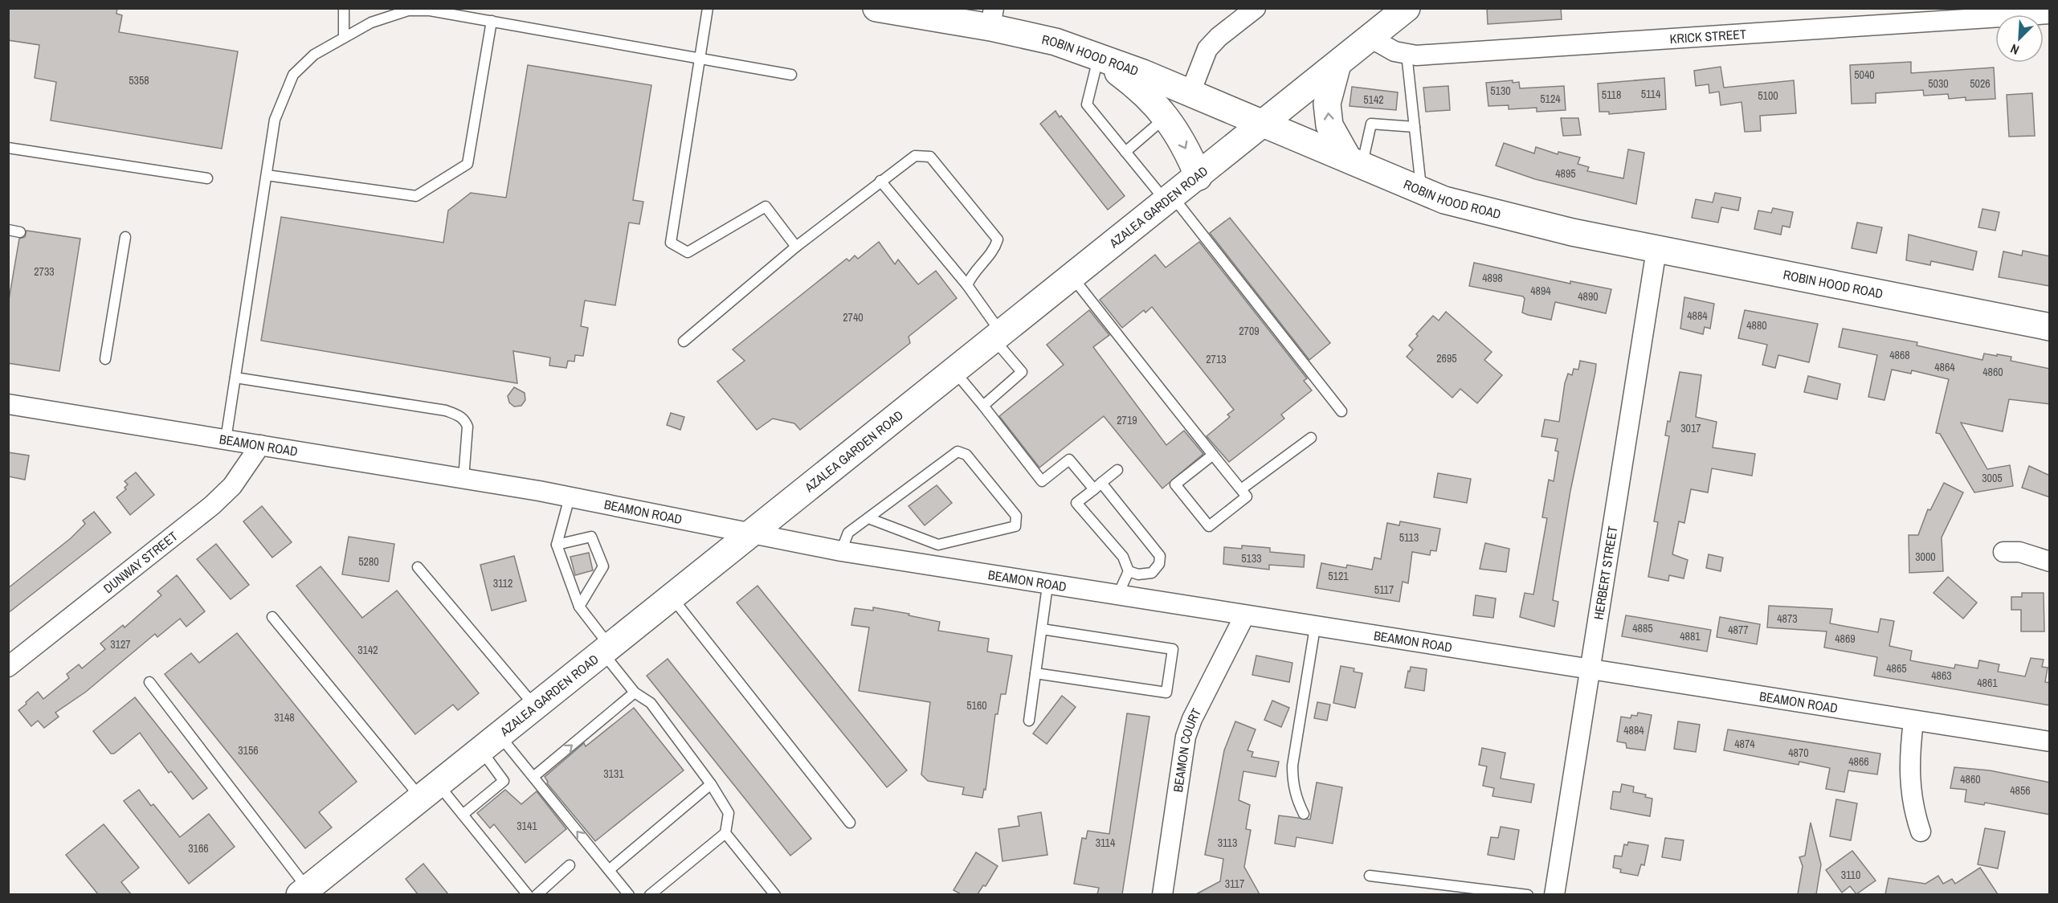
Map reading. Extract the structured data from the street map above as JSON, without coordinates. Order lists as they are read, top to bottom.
{
  "streets": {
    "main road": ["ROBIN HOOD ROAD", "AZALEA GARDEN ROAD"],
    "street": [
      "KRICK STREET",
      "BEAMON ROAD",
      "DUNWAY STREET",
      "HERBERT STREET",
      "BEAMON COURT"
    ]
  },
  "crossings": [
    ["KRICK STREET", "AZALEA GARDEN ROAD"],
    ["ROBIN HOOD ROAD", "AZALEA GARDEN ROAD"],
    ["ROBIN HOOD ROAD", "HERBERT STREET"],
    ["AZALEA GARDEN ROAD", "BEAMON ROAD"],
    ["BEAMON ROAD", "DUNWAY STREET"],
    ["BEAMON ROAD", "HERBERT STREET"],
    ["BEAMON ROAD", "BEAMON COURT"]
  ],
  "house_numbers": [
    "5040",
    "5358",
    "5030",
    "5026",
    "5130",
    "5114",
    "5118",
    "5100",
    "5124",
    "5142",
    "4895",
    "2733",
    "4898",
    "4894",
    "4890",
    "4884",
    "2740",
    "4880",
    "2709",
    "4868",
    "2695",
    "2713",
    "4864",
    "4860",
    "2719",
    "3017",
    "3005",
    "5113",
    "3000",
    "5133",
    "5280",
    "5121",
    "3112",
    "5117",
    "4873",
    "4885",
    "4877",
    "4881",
    "4869",
    "3127",
    "3142",
    "4865",
    "4863",
    "4861",
    "5160",
    "3148",
    "4884",
    "4874",
    "3156",
    "4870",
    "4866",
    "3131",
    "4860",
    "4856",
    "3141",
    "3114",
    "3113",
    "3166",
    "3110",
    "3117"
  ],
  "north": "bottom left"
}
